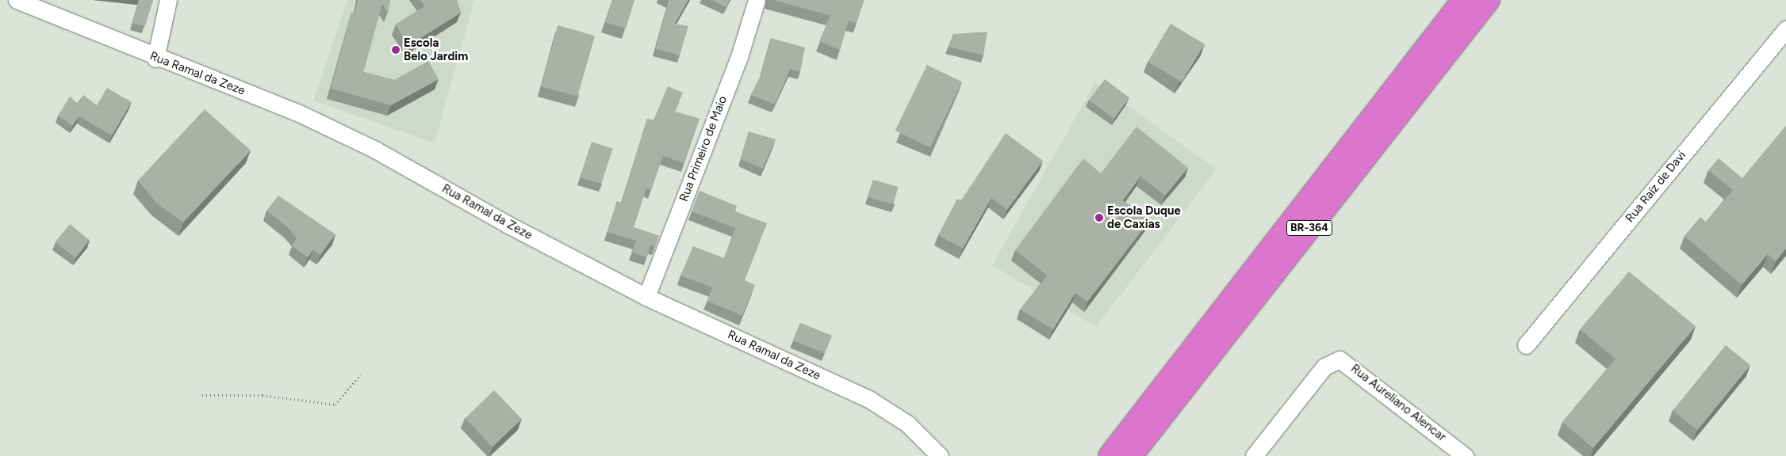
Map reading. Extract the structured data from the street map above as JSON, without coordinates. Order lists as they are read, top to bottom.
{
  "streets": {
    "highway": ["BR-364"],
    "street": [
      "Rua Ramal da Zeze",
      "Rua Primeiro de Maio",
      "Rua Raíz de Davi",
      "Rua Aureliano Alencar"
    ]
  },
  "crossings": [
    ["Rua Ramal da Zeze", "Rua Primeiro de Maio"]
  ],
  "places": ["Escola Belo Jardim", "Escola Duque de Caxias"]
}
